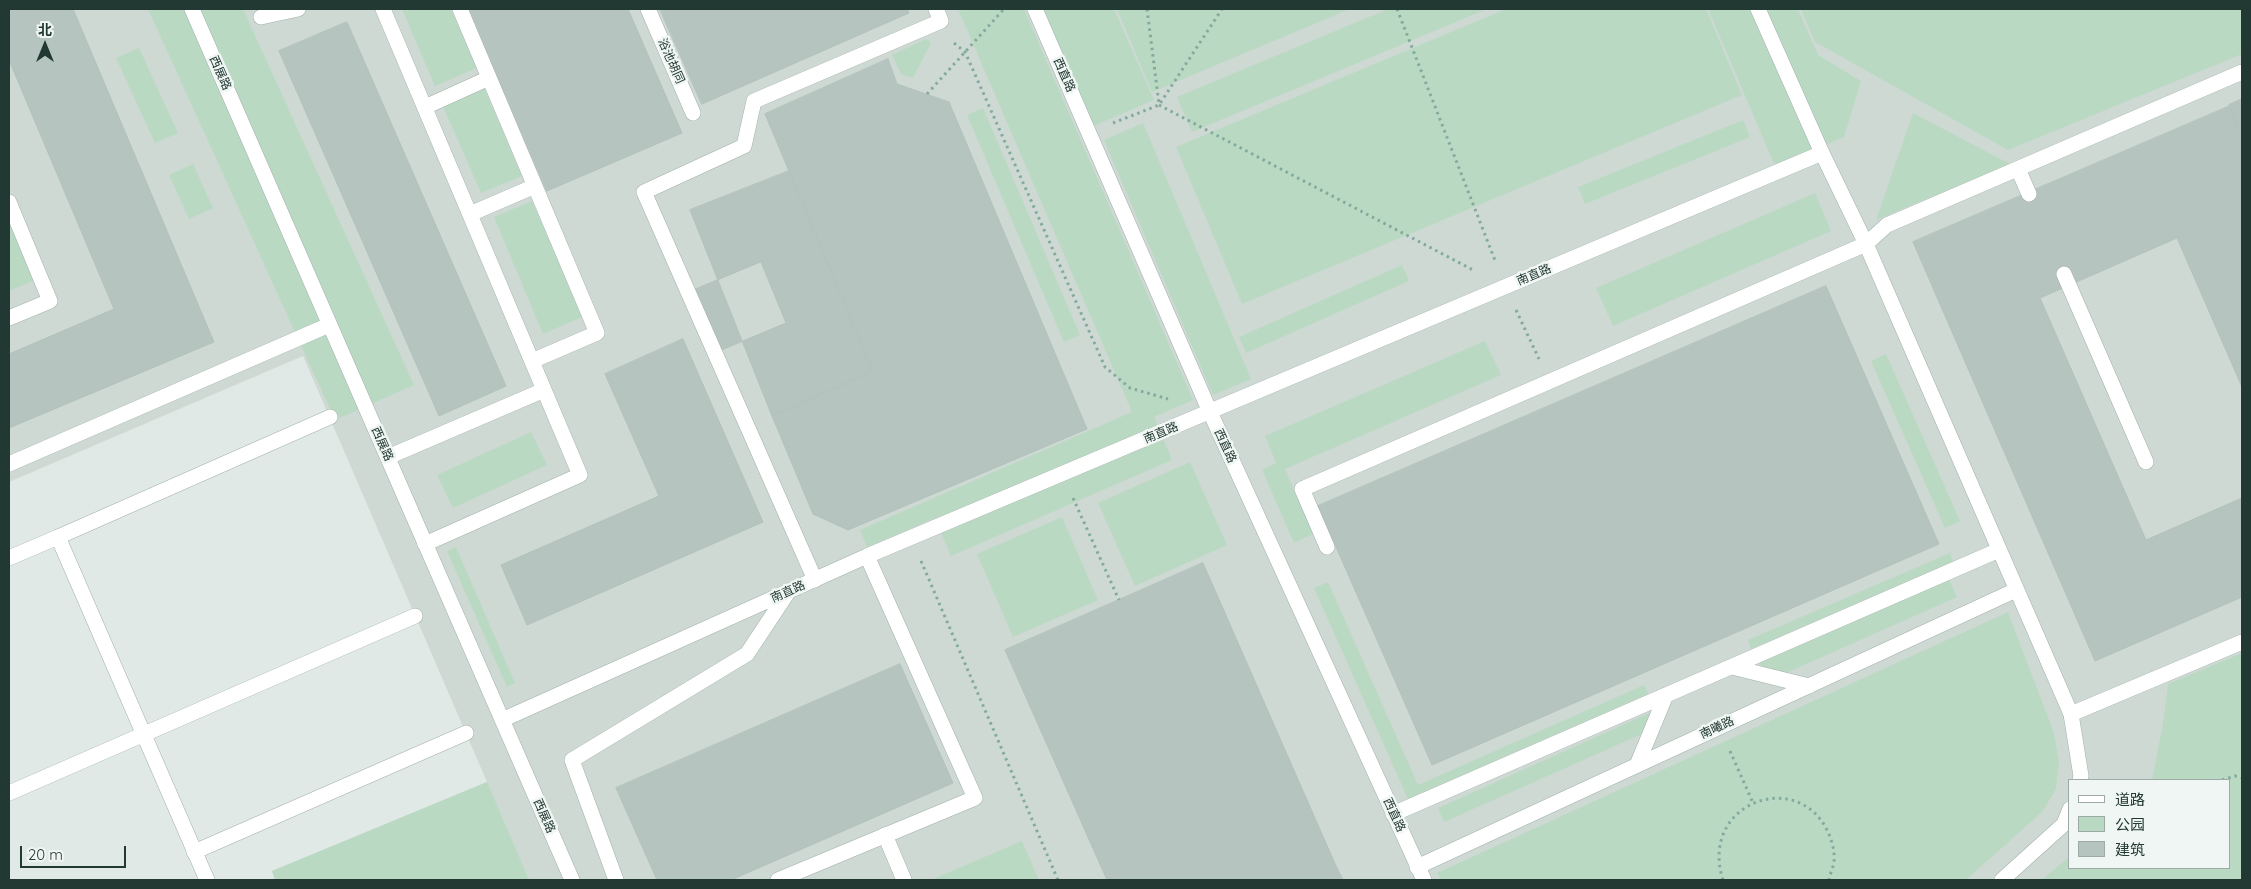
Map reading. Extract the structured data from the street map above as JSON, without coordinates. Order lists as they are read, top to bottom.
{
  "streets": {
    "street": [
      "浴池胡同",
      "西展路",
      "西直路",
      "南直路",
      "南曦路"
    ]
  },
  "crossings": [
    ["西展路", "南直路"],
    ["西直路", "南直路"],
    ["西直路", "南曦路"]
  ],
  "legend": ["道路", "公园", "建筑"],
  "scale_bar": "20 m",
  "north": "top"
}
